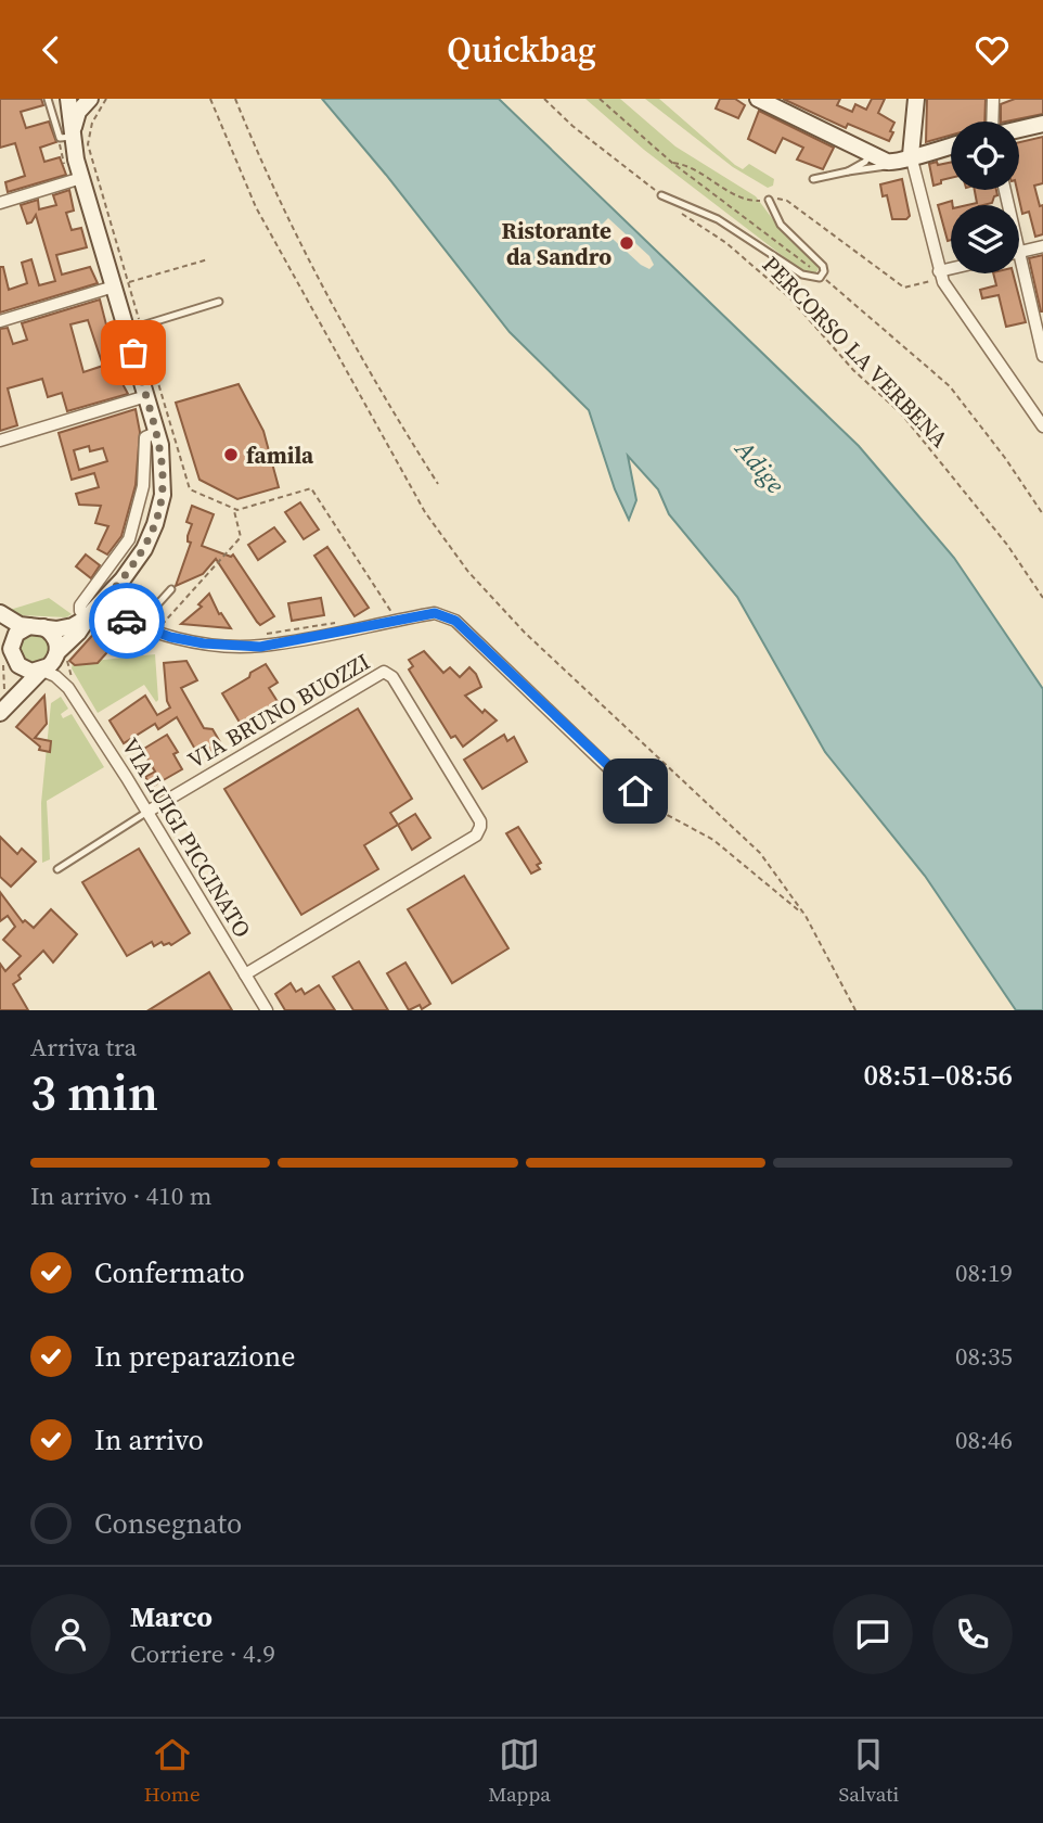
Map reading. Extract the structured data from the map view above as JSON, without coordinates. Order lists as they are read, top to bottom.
{
  "streets": {
    "street": ["VIA BRUNO BUOZZI", "VIA LUIGI PICCINATO"],
    "path": ["PERCORSO LA VERBENA"]
  },
  "crossings": [
    ["VIA BRUNO BUOZZI", "VIA LUIGI PICCINATO"]
  ],
  "water": ["Adige"],
  "places": ["Ristorante da Sandro", "famila"],
  "page": {
    "header": "Quickbag",
    "heading": ["3 min", "Arriva tra", "08:51–08:56"],
    "panel": ["Marco", "Corriere · 4.9"],
    "bar": "In arrivo · 410 m",
    "list": [
      ["Confermato", "08:19"],
      ["In preparazione", "08:35"],
      ["In arrivo", "08:46"],
      "Consegnato"
    ],
    "tabs": ["Home", "Mappa", "Salvati"]
  }
}
